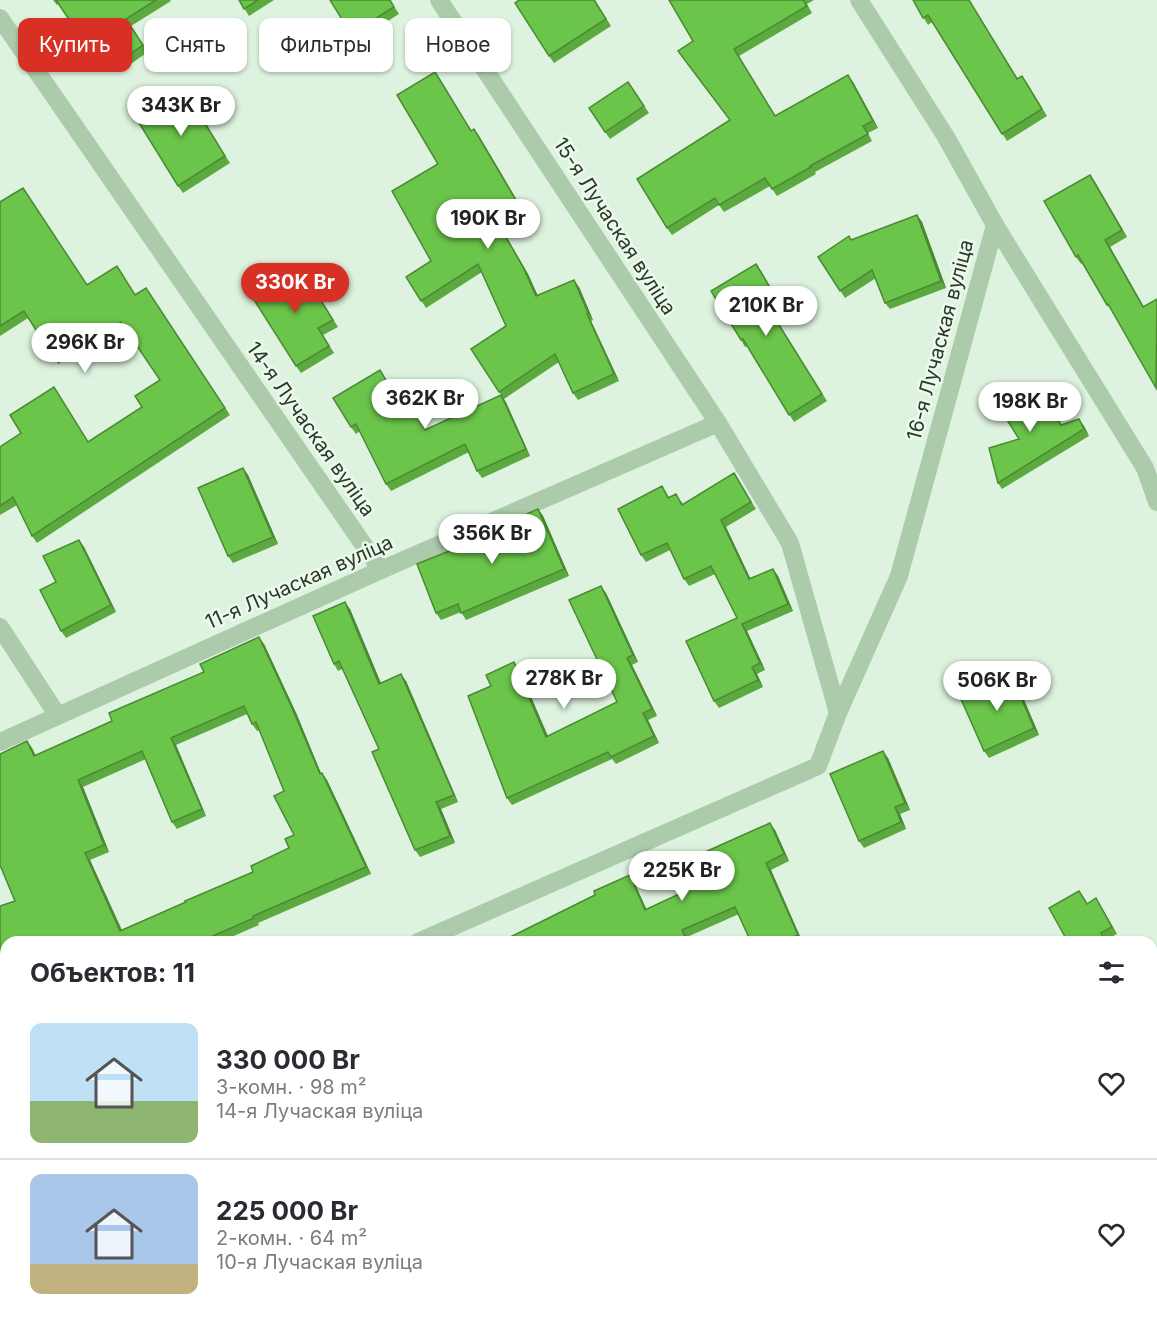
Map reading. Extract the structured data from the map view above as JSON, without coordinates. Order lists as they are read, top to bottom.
{
  "streets": {
    "street": [
      "15-я Лучаская вуліца",
      "16-я Лучаская вуліца",
      "14-я Лучаская вуліца",
      "11-я Лучаская вуліца"
    ]
  },
  "crossings": [
    ["15-я Лучаская вуліца", "16-я Лучаская вуліца"],
    ["15-я Лучаская вуліца", "11-я Лучаская вуліца"],
    ["14-я Лучаская вуліца", "11-я Лучаская вуліца"]
  ],
  "page": {
    "chip": [
      "Купить",
      "Снять",
      "Фильтры",
      "Новое"
    ],
    "price": [
      "343K Br",
      "190K Br",
      "330K Br",
      "210K Br",
      "296K Br",
      "362K Br",
      "198K Br",
      "356K Br",
      "278K Br",
      "506K Br",
      "225K Br"
    ],
    "heading": "Объектов: 11",
    "list": [
      {
        "name": "330 000 Br",
        "note": "3-комн. · 98 m² · 14-я Лучаская вуліца"
      },
      {
        "name": "225 000 Br",
        "note": "2-комн. · 64 m² · 10-я Лучаская вуліца"
      }
    ]
  }
}
